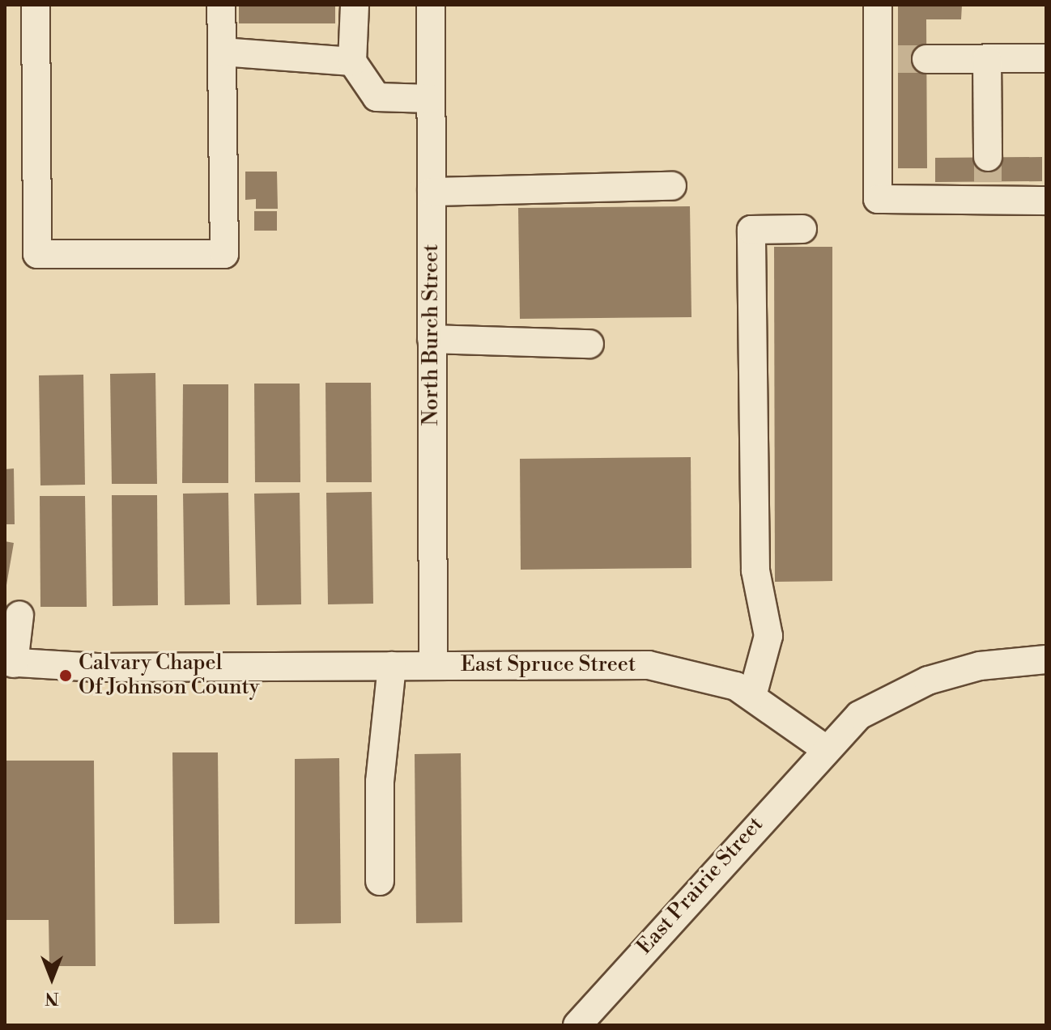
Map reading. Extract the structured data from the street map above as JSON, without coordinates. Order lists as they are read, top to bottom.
{
  "streets": {
    "street": ["North Burch Street", "East Spruce Street", "East Prairie Street"]
  },
  "crossings": [
    ["North Burch Street", "East Spruce Street"],
    ["East Spruce Street", "East Prairie Street"]
  ],
  "places": ["Calvary Chapel Of Johnson County"],
  "north": "bottom"
}
